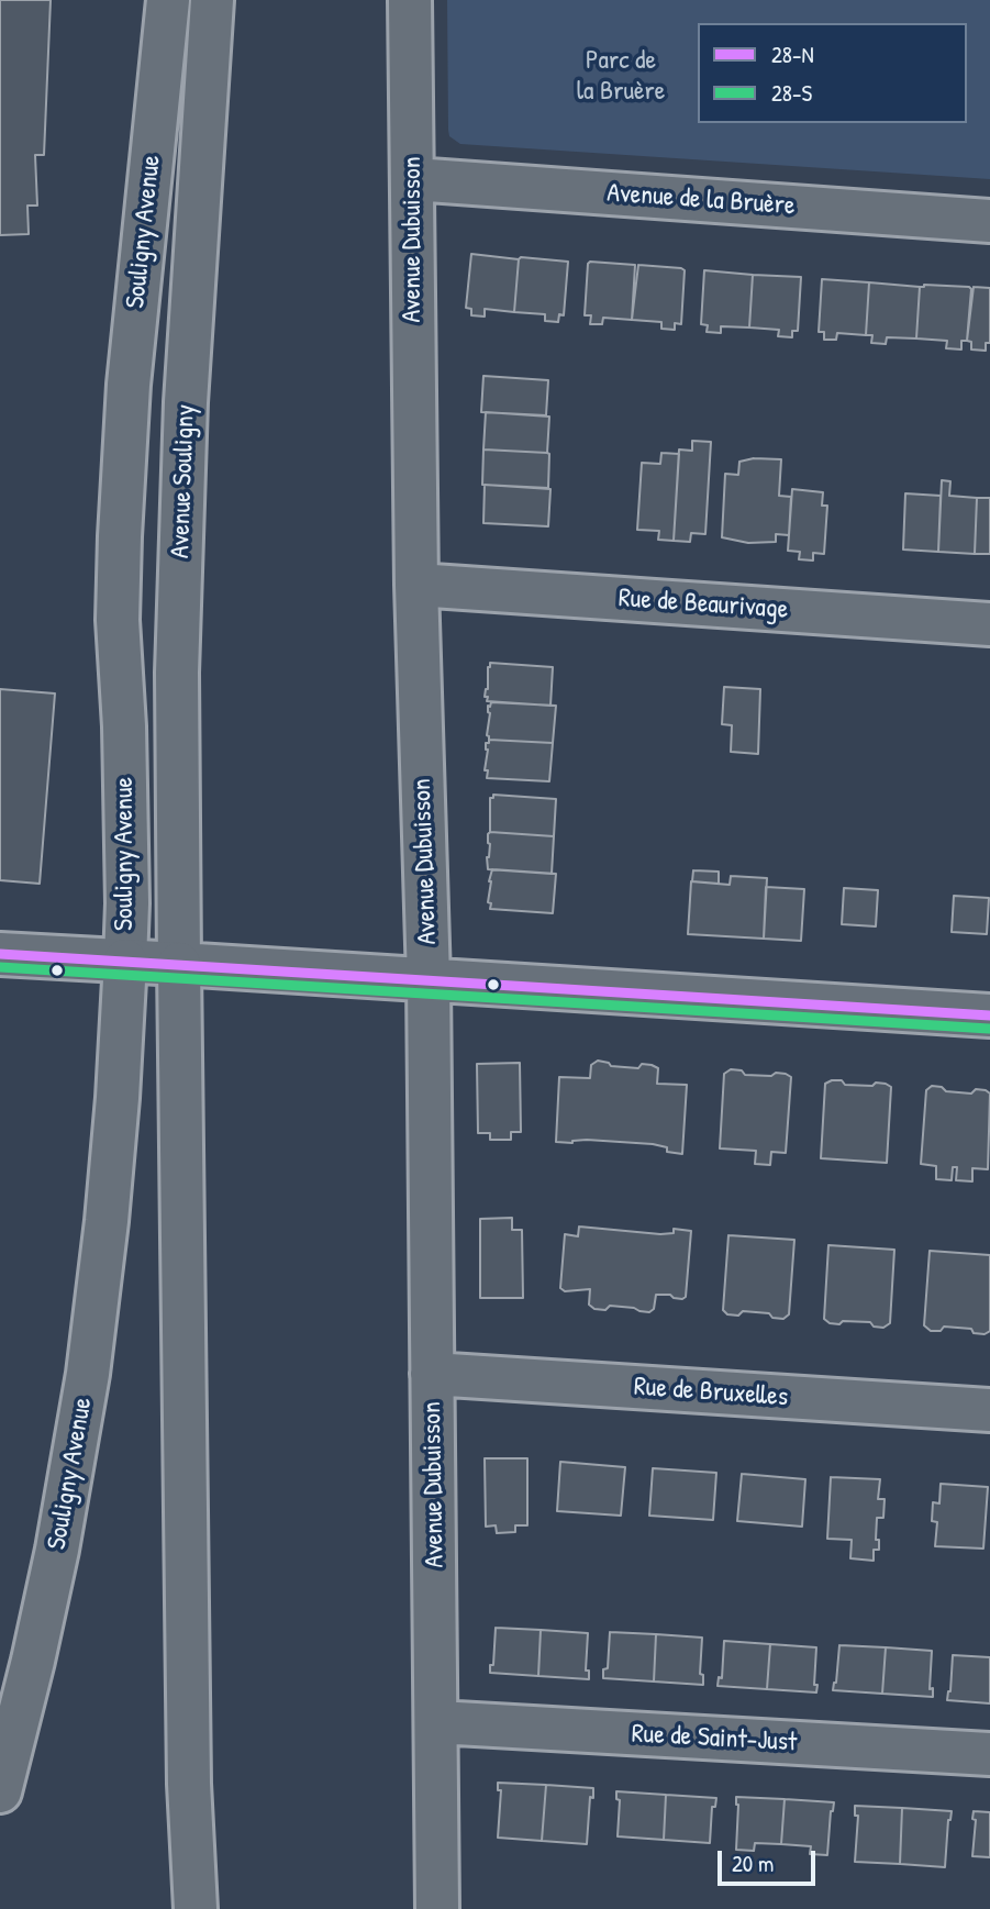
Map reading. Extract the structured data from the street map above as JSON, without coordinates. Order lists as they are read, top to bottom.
{
  "streets": {
    "main road": [
      "Avenue de la Bruère",
      "Souligny Avenue",
      "Avenue Dubuisson",
      "Avenue Souligny",
      "Rue de Beaurivage",
      "Rue de Bruxelles",
      "Rue de Saint-Just"
    ]
  },
  "crossings": [
    ["Avenue de la Bruère", "Avenue Dubuisson"],
    ["Avenue Dubuisson", "Rue de Beaurivage"],
    ["Avenue Dubuisson", "Rue de Bruxelles"],
    ["Avenue Dubuisson", "Rue de Saint-Just"]
  ],
  "parks": ["Parc de la Bruère"],
  "lines": ["transit line 28-N", "transit line 28-S"],
  "legend": ["28-N", "28-S"],
  "scale_bar": "20 m"
}
